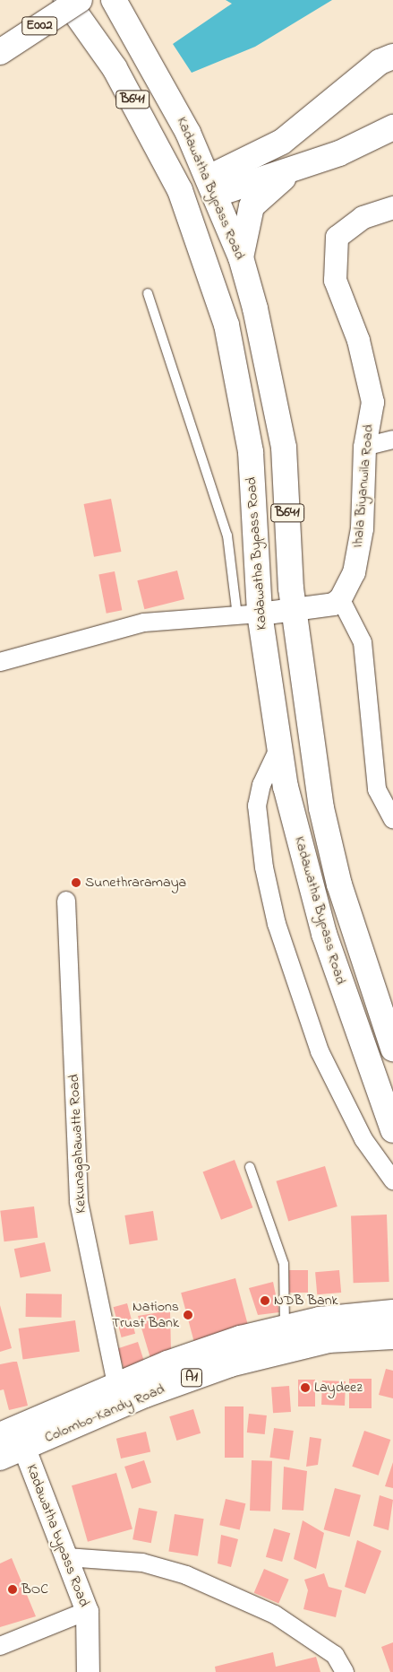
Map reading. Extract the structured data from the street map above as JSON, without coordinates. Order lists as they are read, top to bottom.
{
  "streets": {
    "main road": [
      "E002",
      "B641",
      "Kadawatha Bypass Road",
      "A1",
      "Colombo-Kandy Road"
    ],
    "street": ["Ihala Biyanwila Road", "Kekunagahawatte Road", "Kadawatha bypass Road"]
  },
  "crossings": [
    ["Kekunagahawatte Road", "Colombo-Kandy Road"],
    ["Colombo-Kandy Road", "Kadawatha bypass Road"]
  ],
  "places": [
    "Sunethraramaya",
    "NDB Bank",
    "Nations Trust Bank",
    "Laydeez",
    "BOC"
  ]
}
